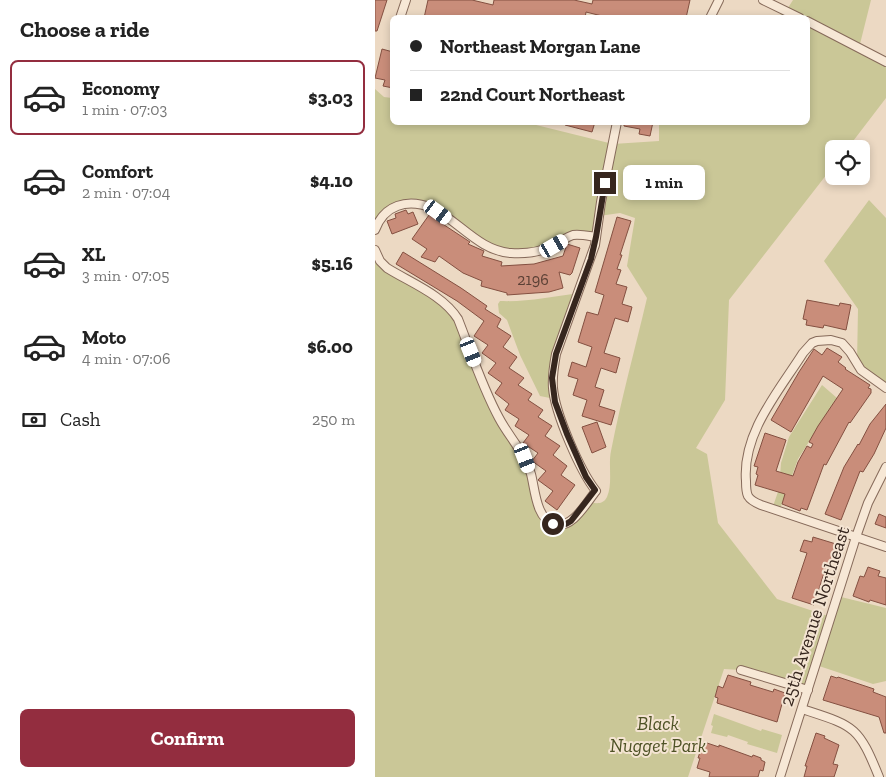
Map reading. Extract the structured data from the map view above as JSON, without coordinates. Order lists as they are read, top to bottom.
{
  "streets": {
    "street": ["25th Avenue Northeast"]
  },
  "parks": ["Black Nugget Park"],
  "house_numbers": ["2196"],
  "page": {
    "heading": "Choose a ride",
    "banner": ["Northeast Morgan Lane", "22nd Court Northeast"],
    "list": [
      {
        "name": "Economy",
        "note": "1 min · 07:03",
        "value": "$3.03"
      },
      {
        "name": "Comfort",
        "note": "2 min · 07:04",
        "value": "$4.10"
      },
      {
        "name": "XL",
        "note": "3 min · 07:05",
        "value": "$5.16"
      },
      {
        "name": "Moto",
        "note": "4 min · 07:06",
        "value": "$6.00"
      }
    ],
    "bubble": "1 min",
    "pay": ["Cash", "250 m"],
    "buttons": "Confirm"
  }
}
